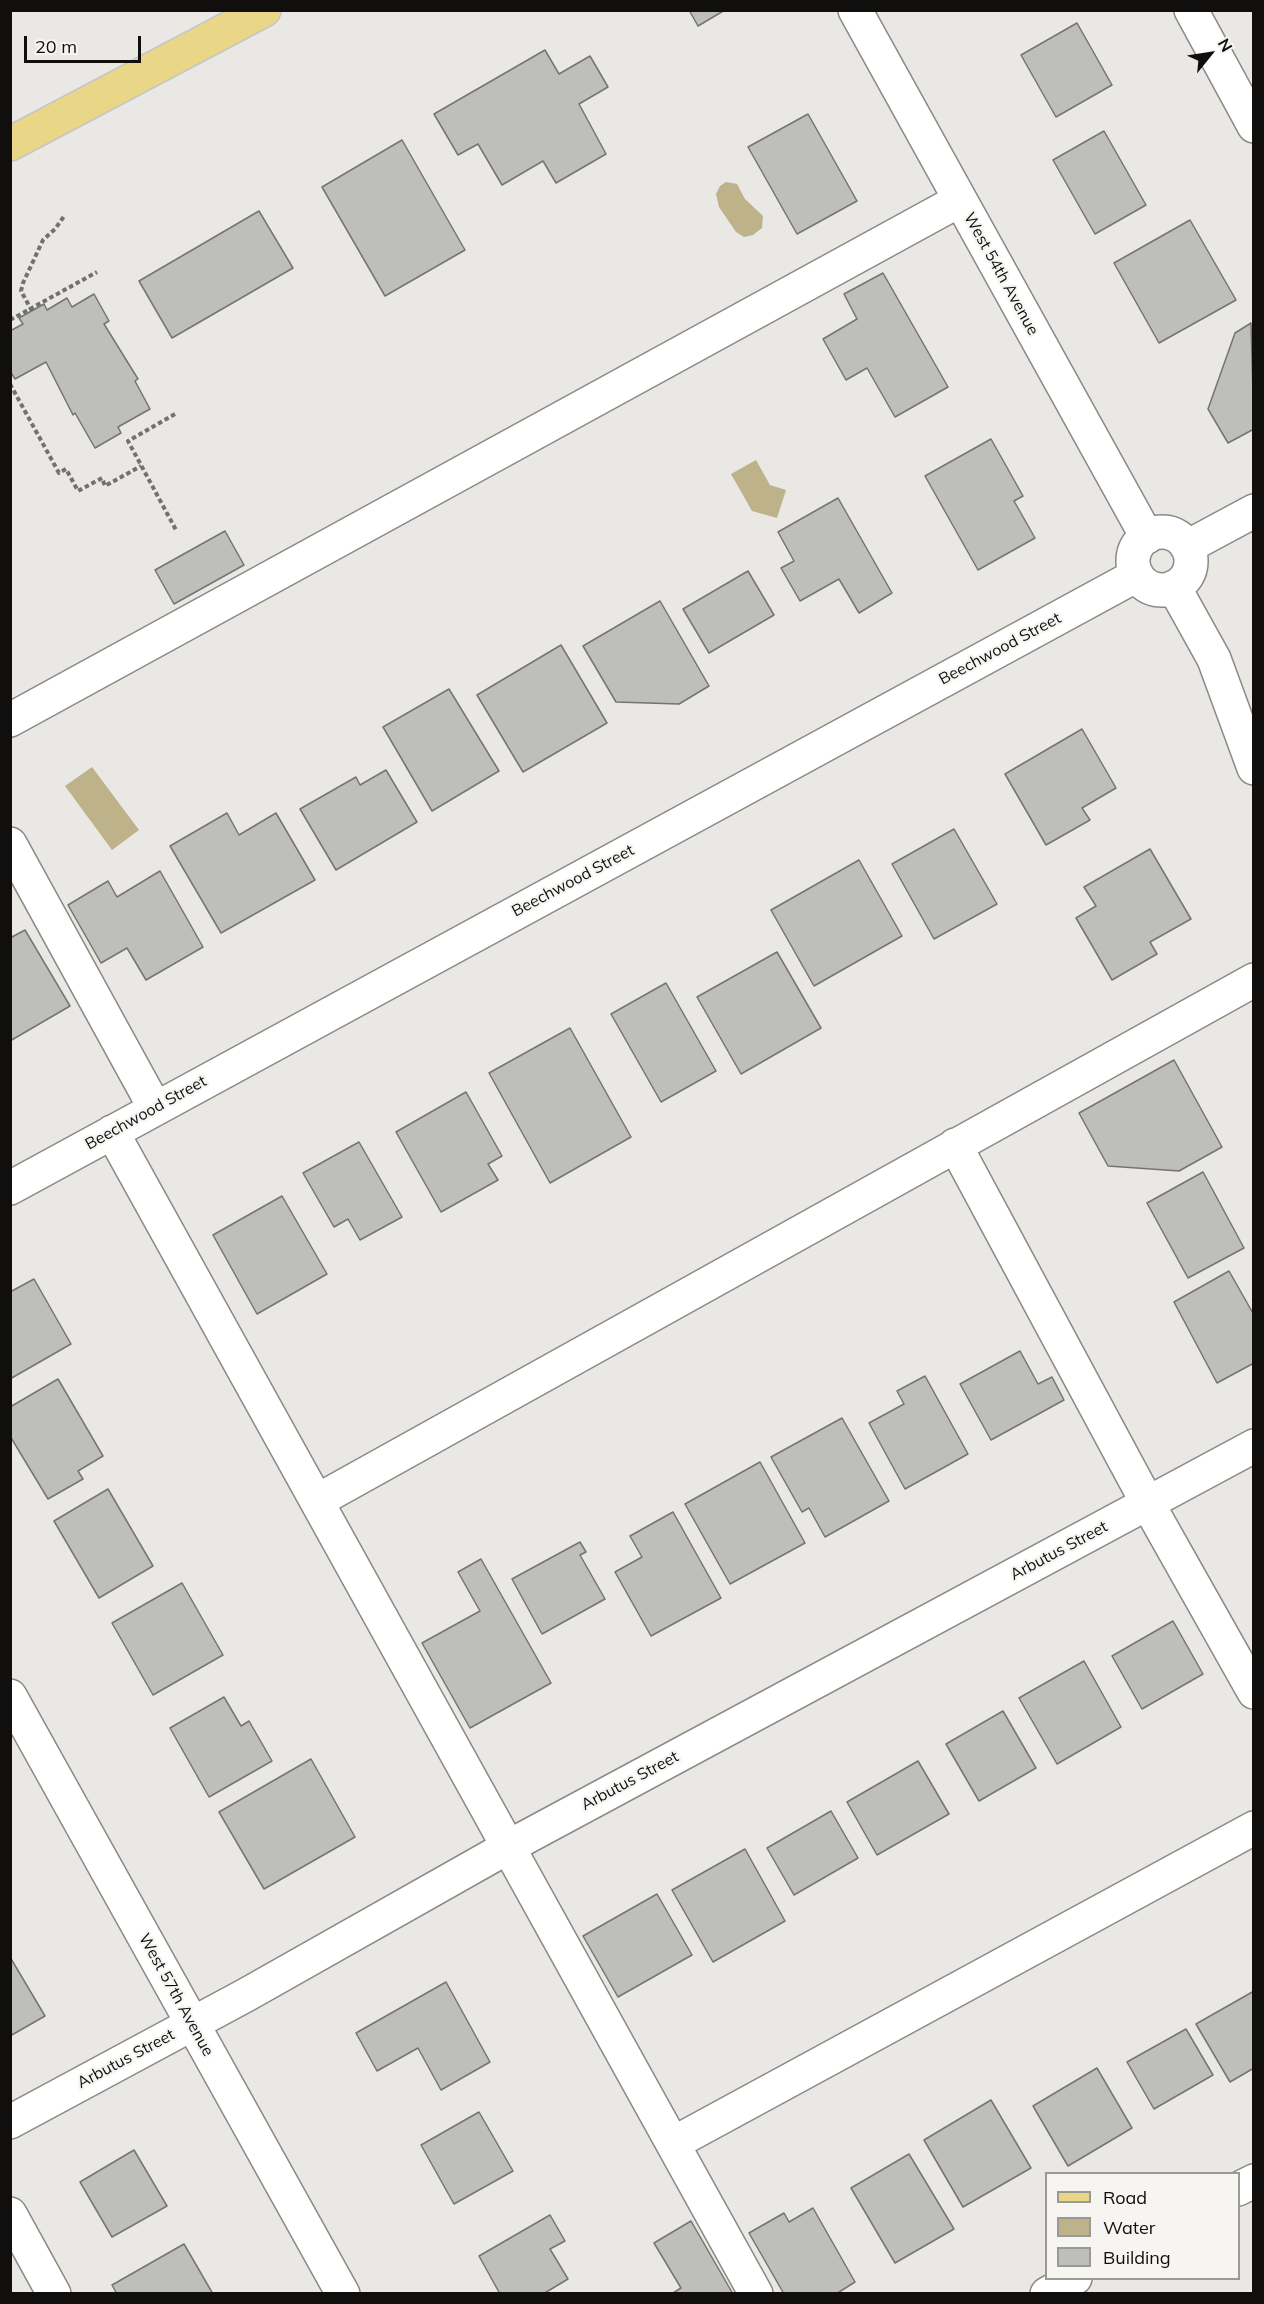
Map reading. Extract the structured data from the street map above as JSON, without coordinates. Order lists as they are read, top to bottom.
{
  "streets": {
    "street": [
      "West 54th Avenue",
      "Beechwood Street",
      "Arbutus Street",
      "West 57th Avenue"
    ]
  },
  "crossings": [
    ["West 54th Avenue", "Beechwood Street"],
    ["Arbutus Street", "West 57th Avenue"]
  ],
  "legend": ["Road", "Water", "Building"],
  "scale_bar": "20 m",
  "north": "top right"
}
